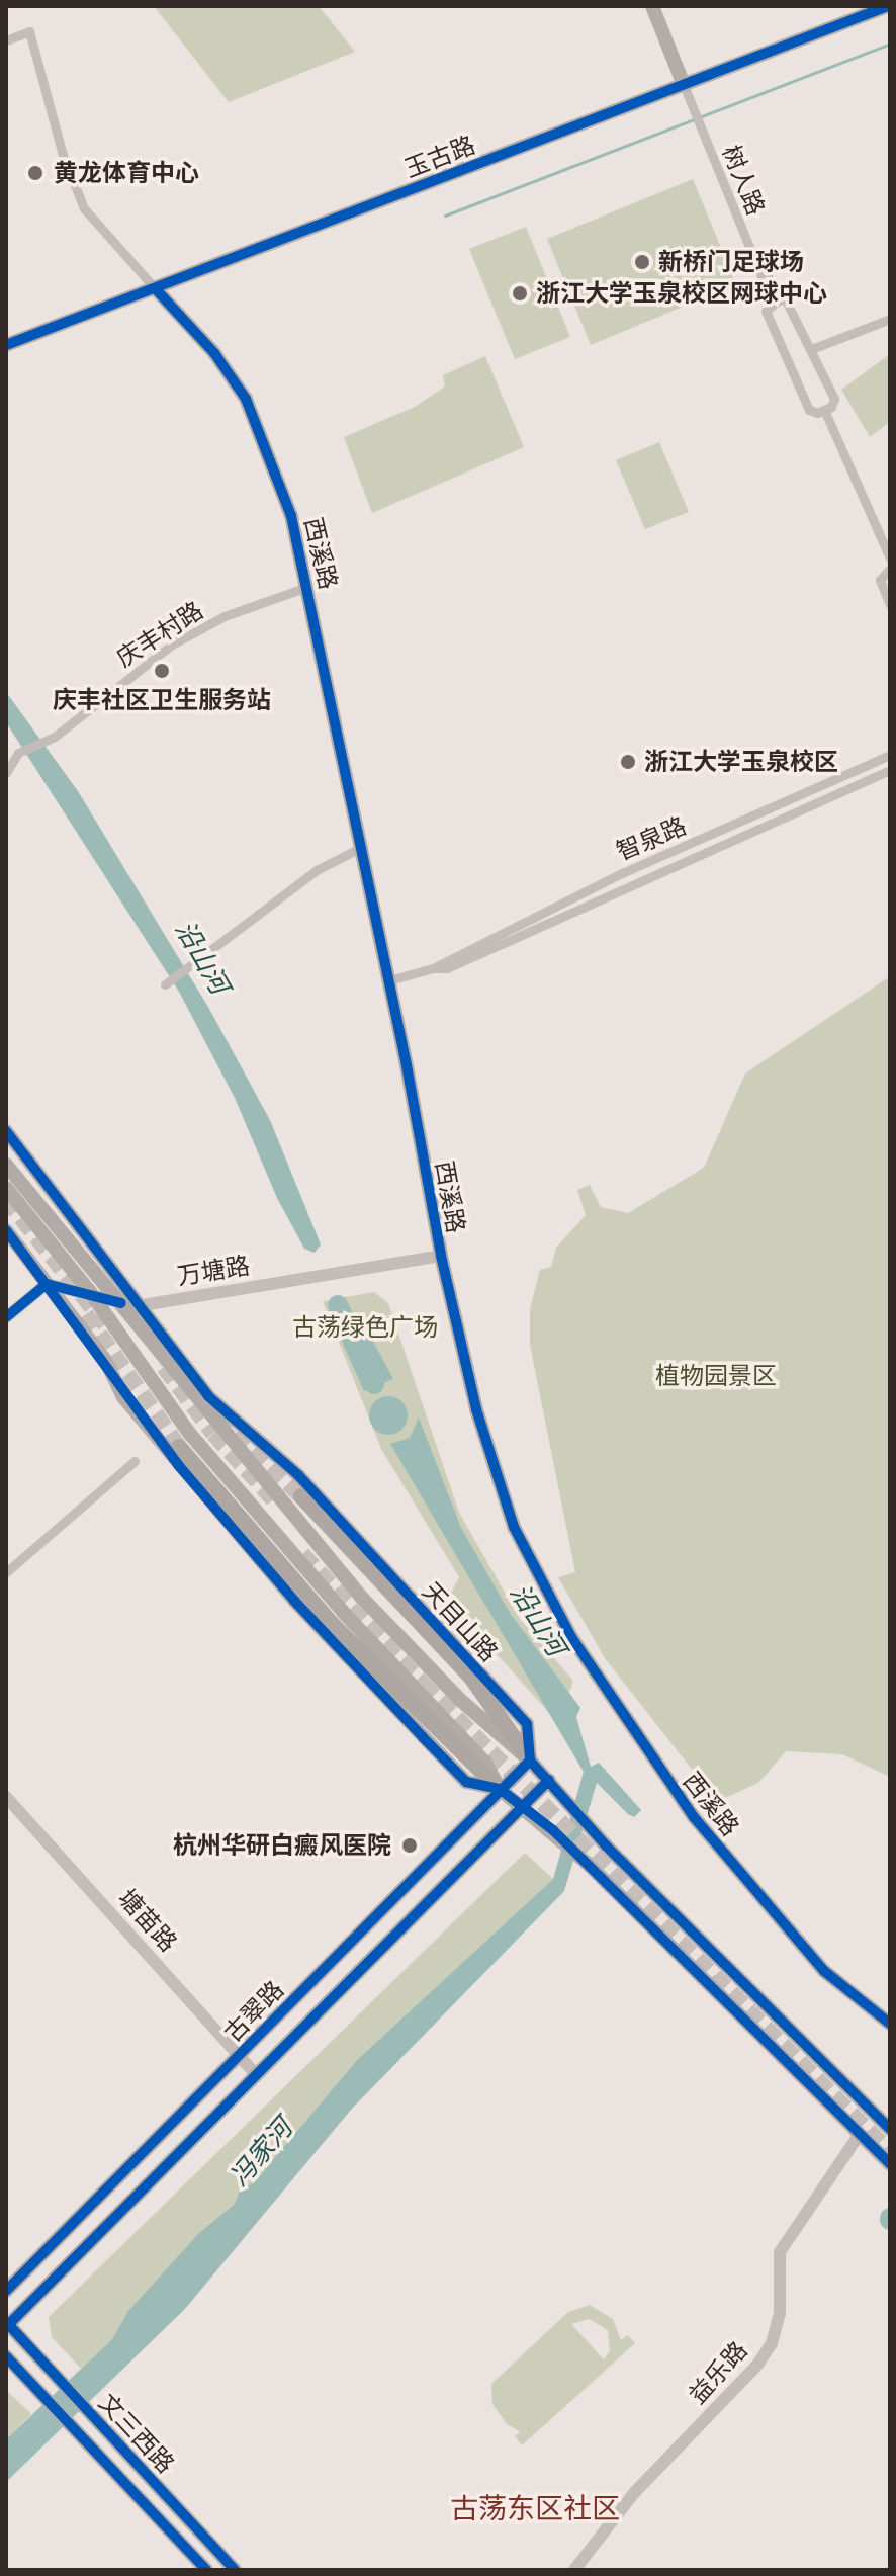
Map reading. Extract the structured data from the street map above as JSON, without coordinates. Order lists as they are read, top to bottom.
{
  "streets": {
    "main road": [
      "玉古路",
      "西溪路",
      "天目山路",
      "古翠路",
      "文三西路"
    ],
    "street": [
      "树人路",
      "庆丰村路",
      "智泉路",
      "万塘路",
      "塘苗路",
      "益乐路"
    ]
  },
  "crossings": [
    ["玉古路", "树人路"],
    ["玉古路", "西溪路"],
    ["西溪路", "庆丰村路"],
    ["西溪路", "智泉路"],
    ["西溪路", "万塘路"],
    ["万塘路", "天目山路"],
    ["天目山路", "古翠路"],
    ["塘苗路", "古翠路"],
    ["古翠路", "文三西路"]
  ],
  "districts": ["古荡东区社区"],
  "water": ["沿山河", "冯家河"],
  "parks": ["古荡绿色广场", "植物园景区"],
  "places": [
    "黄龙体育中心",
    "新桥门足球场",
    "浙江大学玉泉校区网球中心",
    "庆丰社区卫生服务站",
    "浙江大学玉泉校区",
    "杭州华研白癜风医院"
  ]
}
